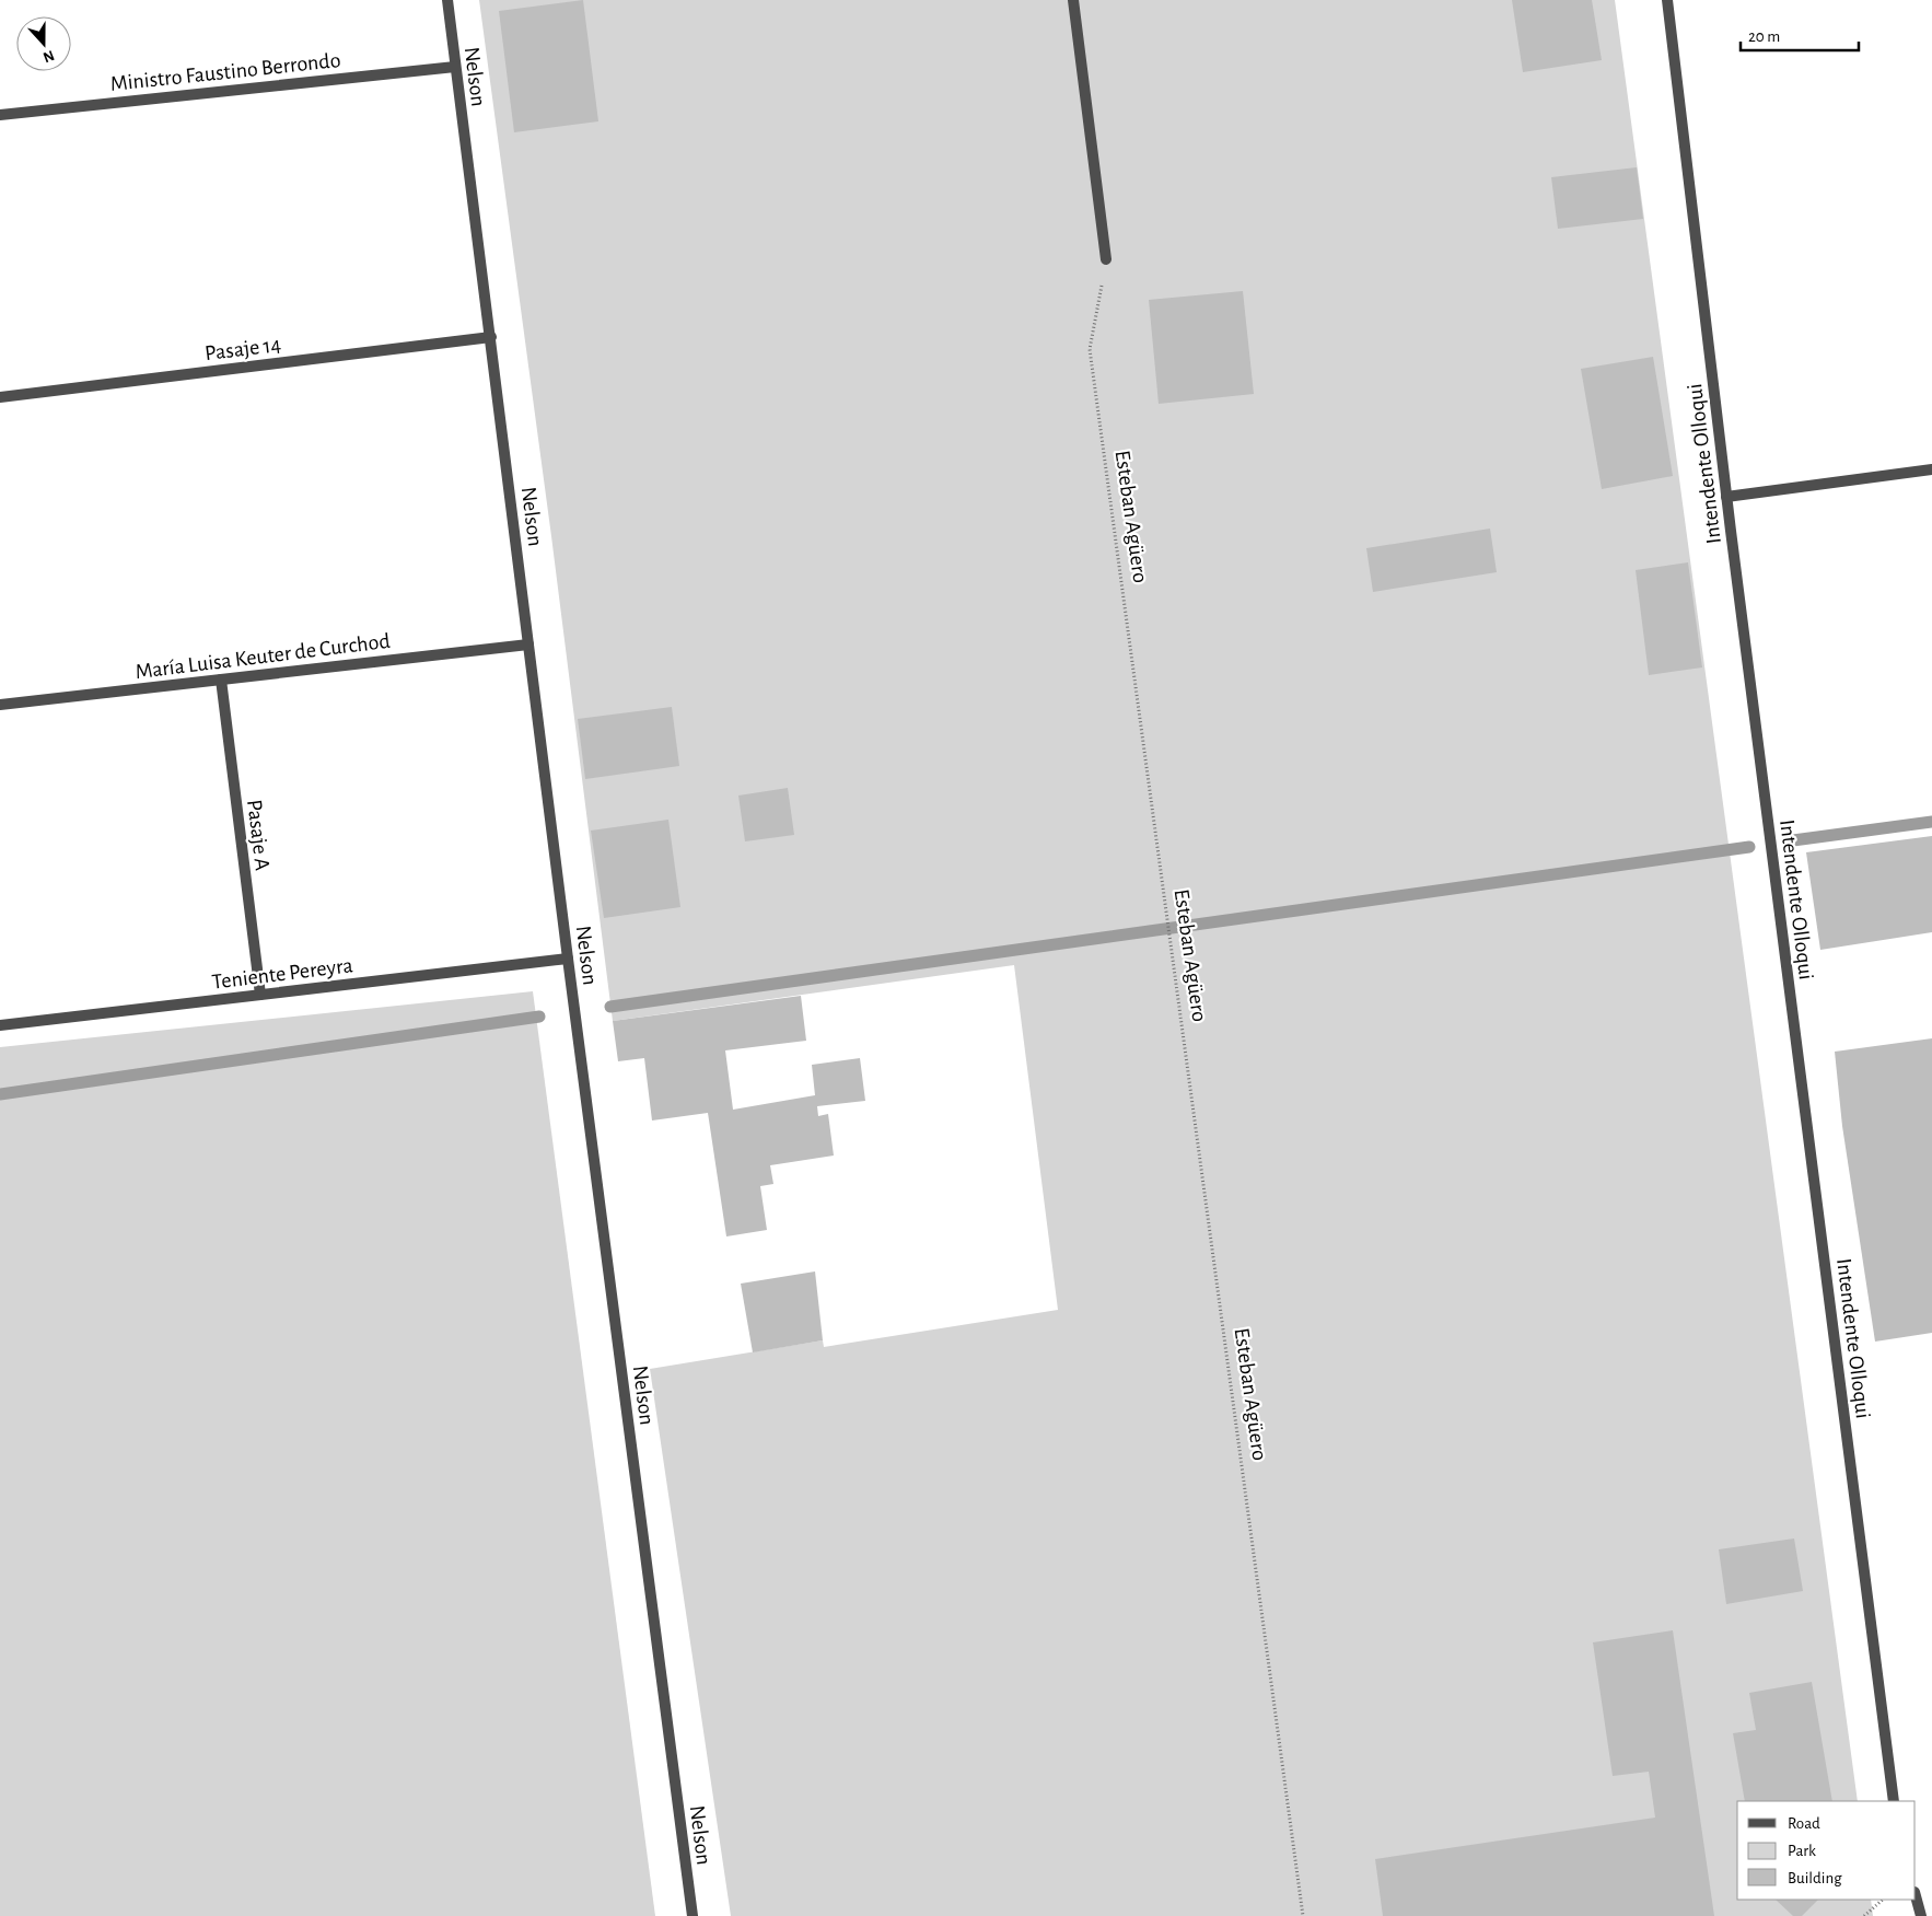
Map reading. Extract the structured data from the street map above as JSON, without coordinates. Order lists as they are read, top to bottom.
{
  "streets": {
    "street": [
      "Ministro Faustino Berrondo",
      "Nelson",
      "Pasaje 14",
      "Intendente Olloqui",
      "María Luisa Keuter de Curchod",
      "Pasaje A",
      "Teniente Pereyra"
    ],
    "path": ["Esteban Agüero"]
  },
  "crossings": [
    ["Ministro Faustino Berrondo", "Nelson"],
    ["Nelson", "Pasaje 14"],
    ["Nelson", "María Luisa Keuter de Curchod"],
    ["Nelson", "Teniente Pereyra"],
    ["María Luisa Keuter de Curchod", "Pasaje A"],
    ["Pasaje A", "Teniente Pereyra"]
  ],
  "legend": ["Road", "Park", "Building"],
  "scale_bar": "20 m",
  "north": "bottom"
}
